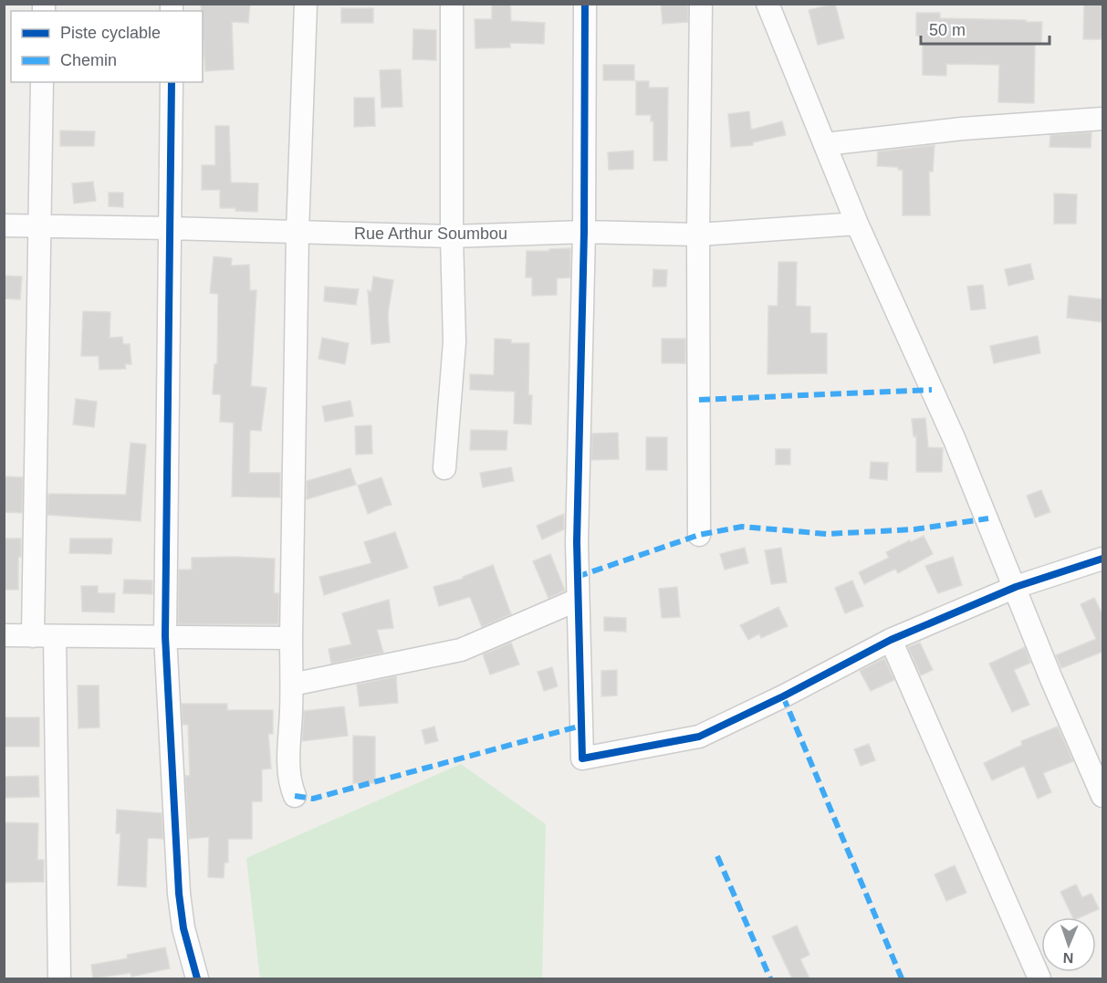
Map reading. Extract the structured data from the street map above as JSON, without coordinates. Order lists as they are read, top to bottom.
{
  "streets": {
    "street": ["Rue Arthur Soumbou"]
  },
  "legend": ["Piste cyclable", "Chemin"],
  "scale_bar": "50 m",
  "north": "bottom"
}
